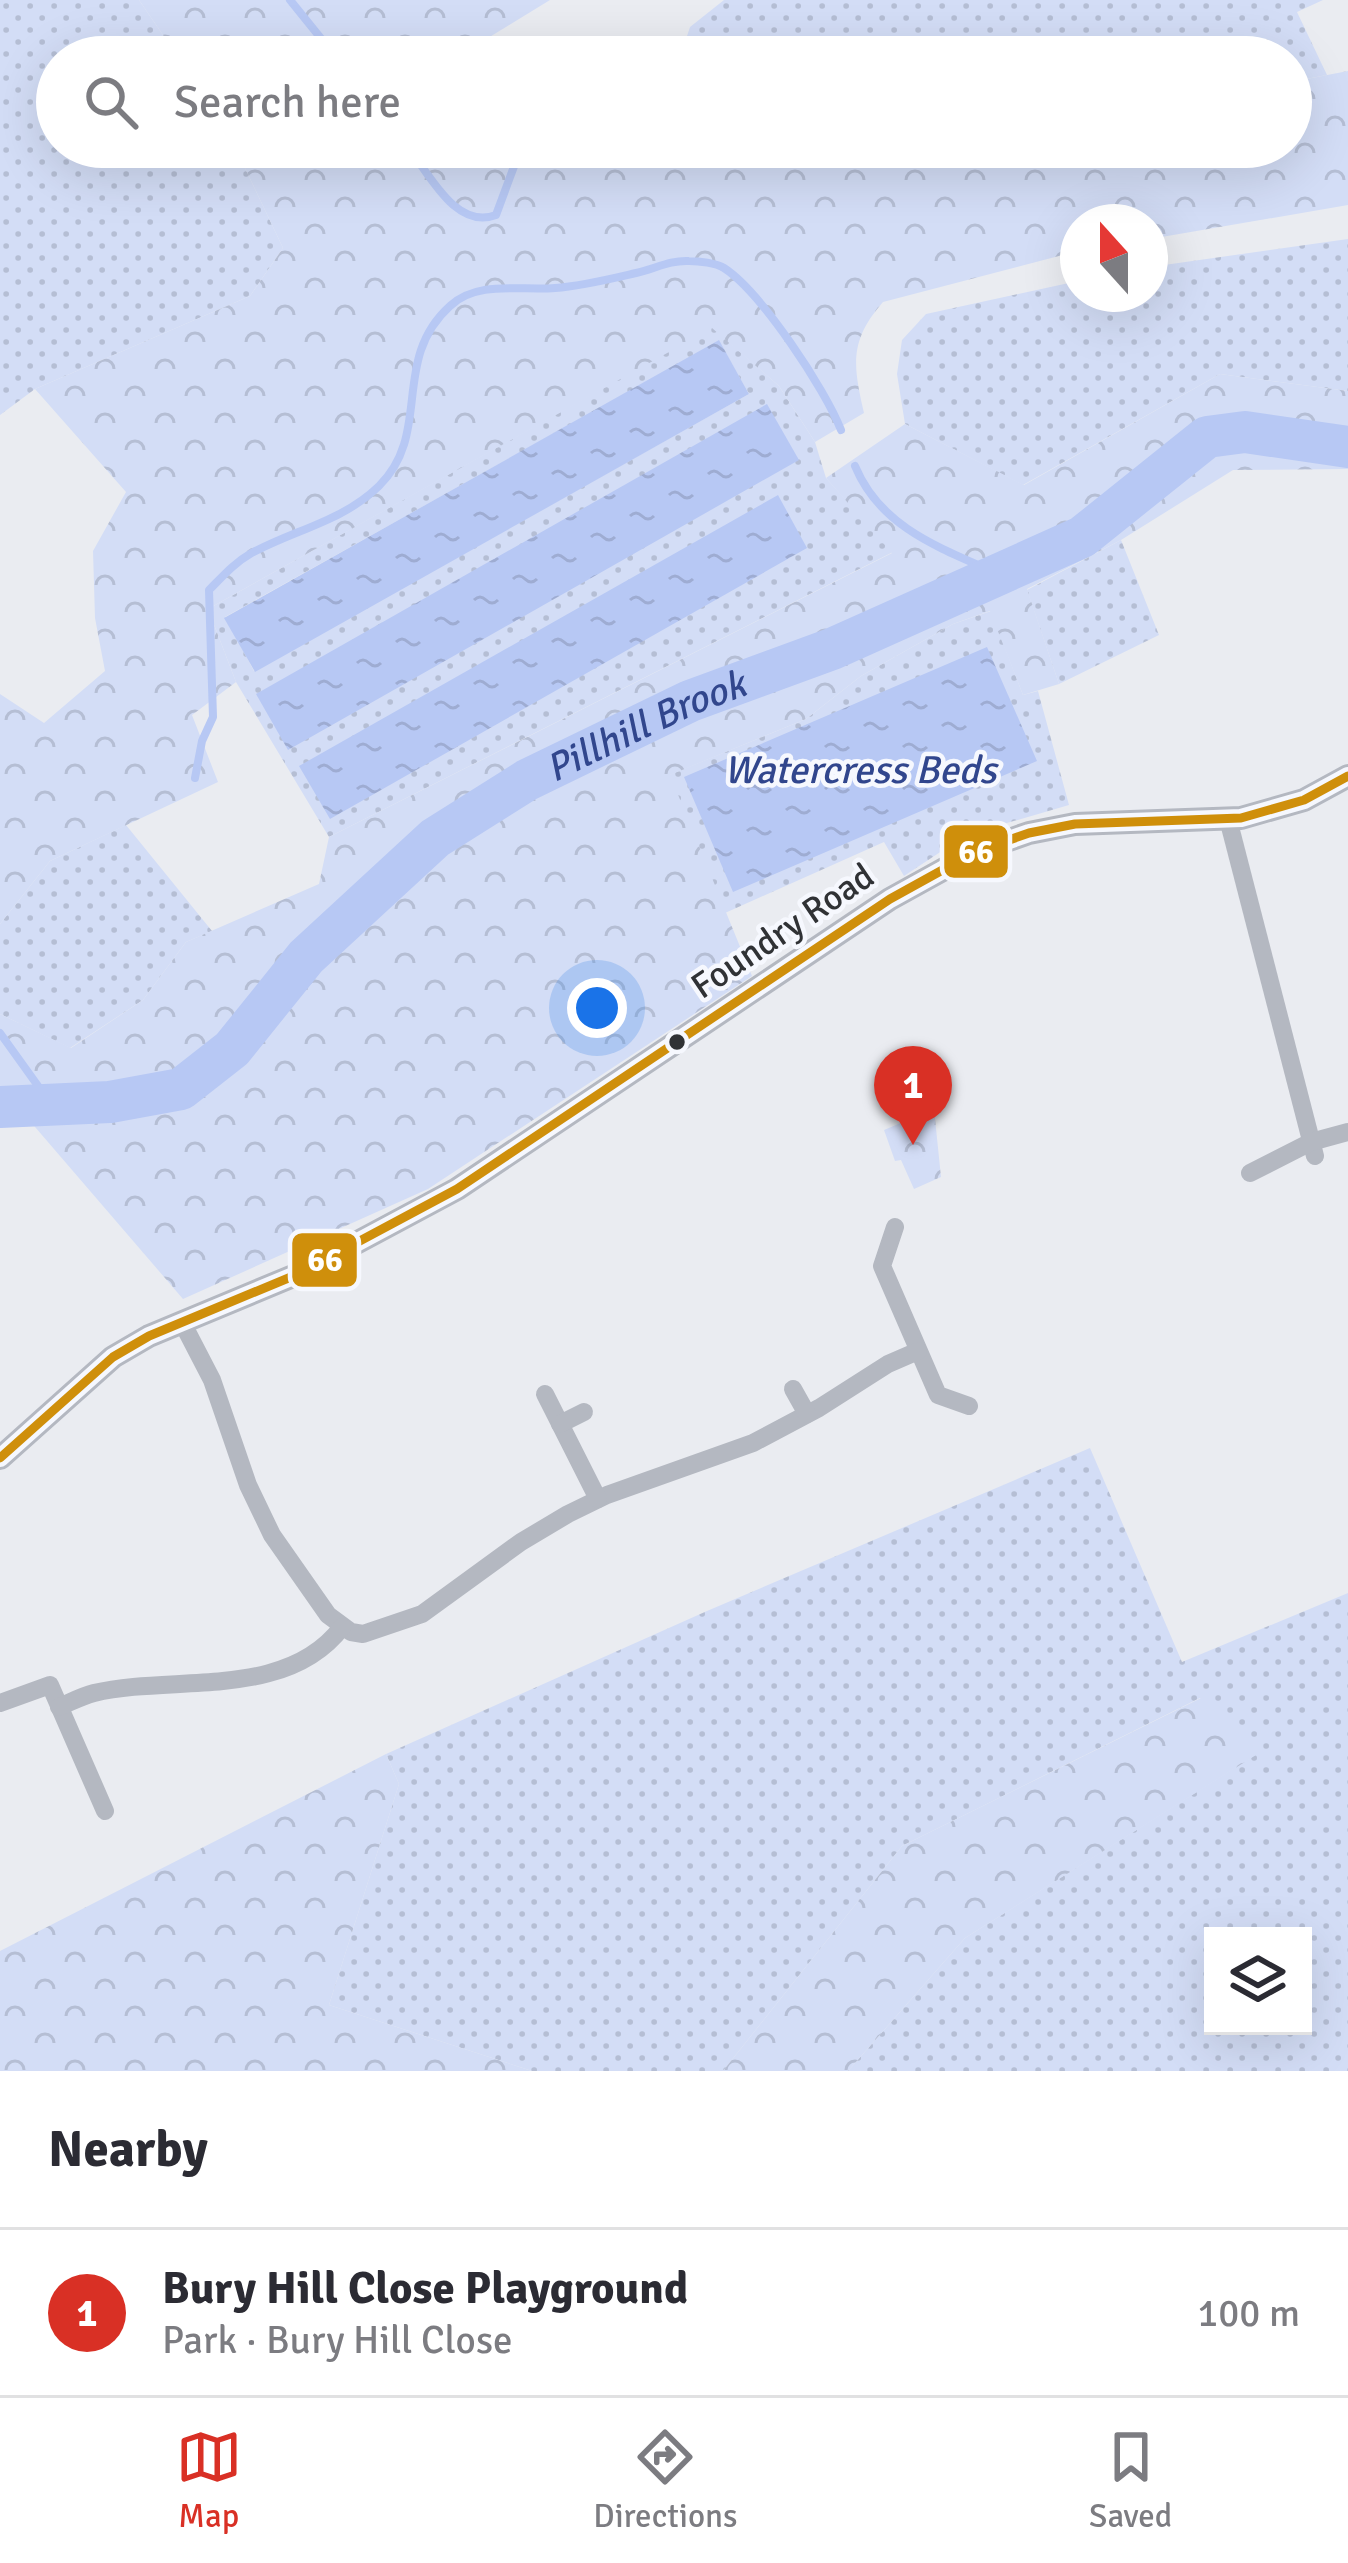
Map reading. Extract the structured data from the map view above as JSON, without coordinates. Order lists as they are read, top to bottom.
{
  "streets": {
    "street": ["Foundry Road"]
  },
  "water": ["Pillhill Brook", "Watercress Beds"],
  "lines": ["transit line 66"],
  "north": "top",
  "page": {
    "search": "Search here",
    "pins": "1",
    "heading": "Nearby",
    "list": [
      {
        "mark": "1",
        "name": "Bury Hill Close Playground",
        "note": "Park · Bury Hill Close",
        "value": "100 m"
      }
    ],
    "nav": ["Map", "Directions", "Saved"]
  }
}
